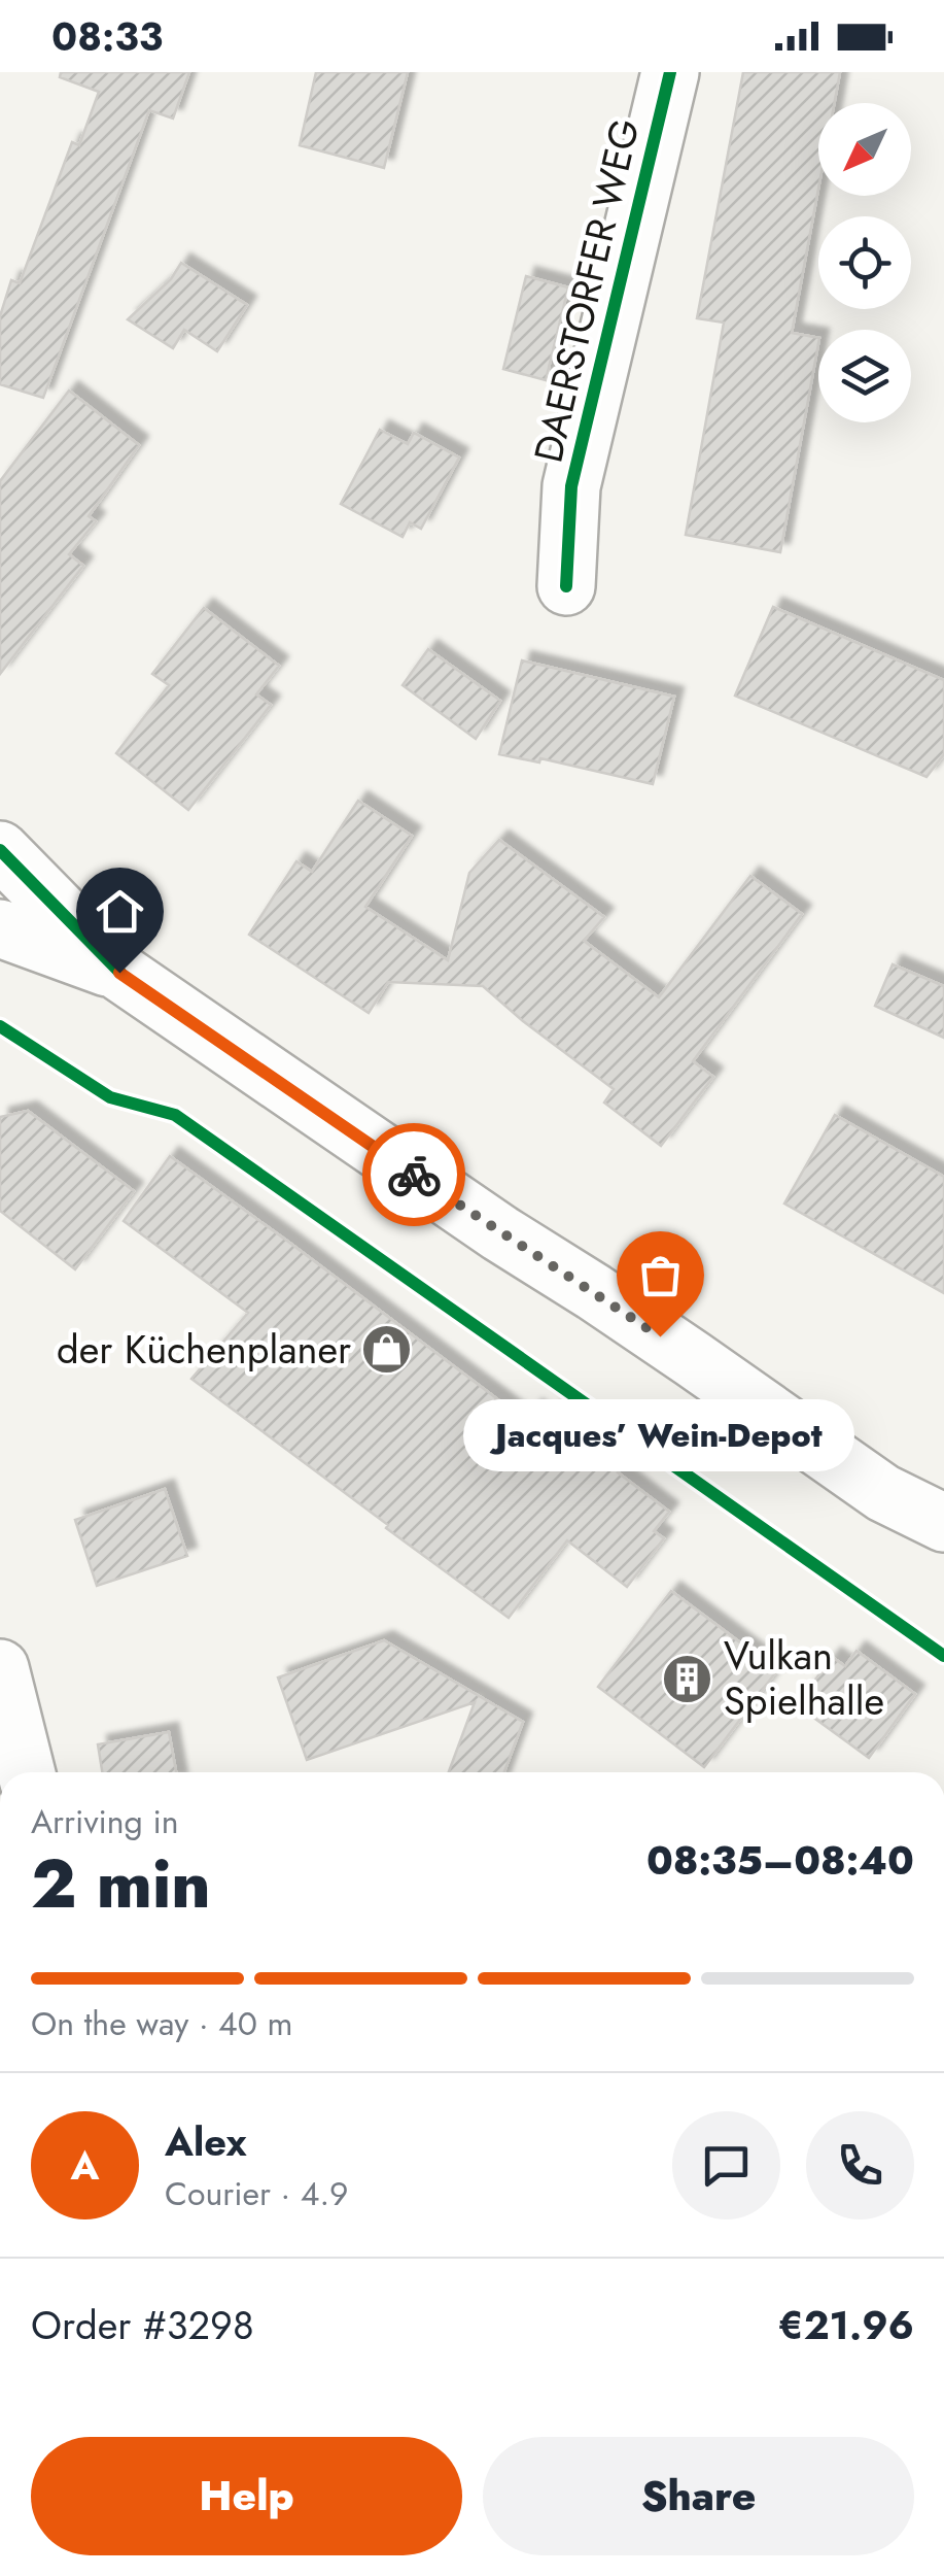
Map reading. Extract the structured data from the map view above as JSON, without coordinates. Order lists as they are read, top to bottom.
{
  "streets": {
    "main road": ["DAERSTORFER WEG"]
  },
  "places": {
    "other": ["Jacques’ Wein-Depot"],
    "shop": ["der Küchenplaner"],
    "building": ["Vulkan Spielhalle"]
  },
  "north": "bottom left",
  "page": {
    "status": "08:33",
    "bubble": "Jacques’ Wein-Depot",
    "heading": ["2 min", "Arriving in", "08:35–08:40"],
    "panel": [
      "Alex",
      "Courier · 4.9",
      "Order #3298",
      "€21.96"
    ],
    "bar": "On the way · 40 m",
    "round": "A",
    "buttons": ["Help", "Share"]
  }
}
